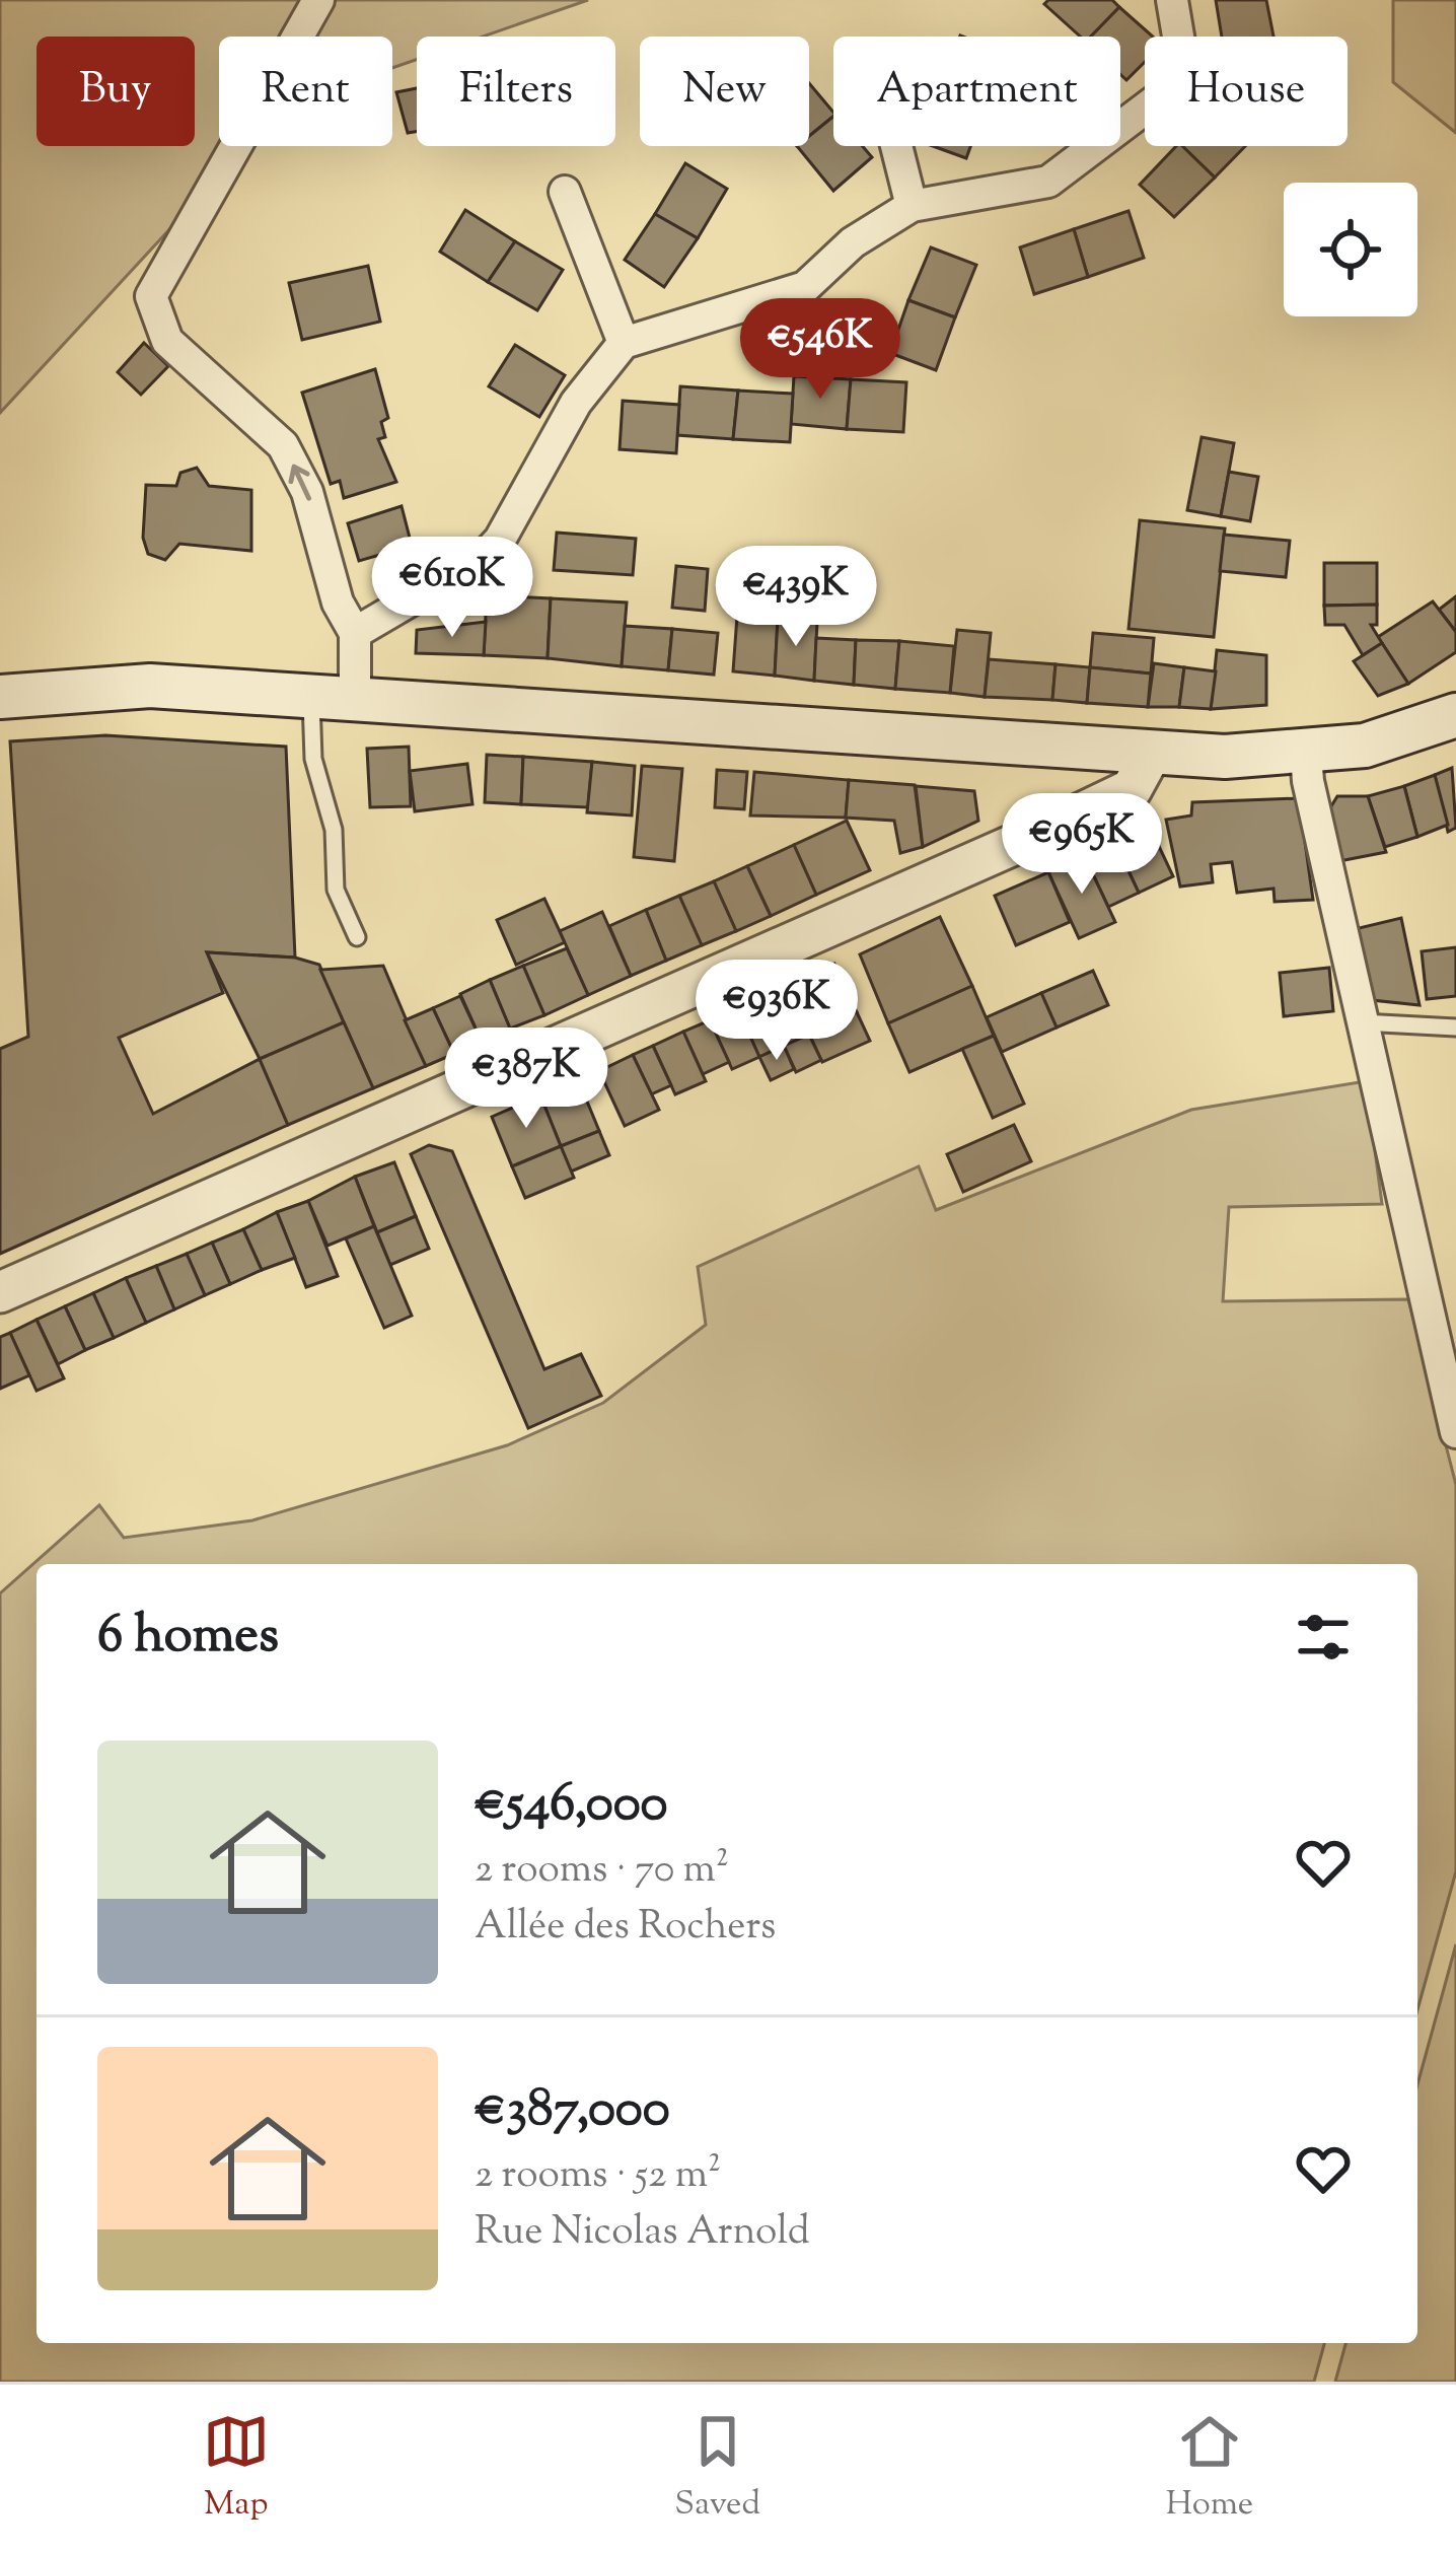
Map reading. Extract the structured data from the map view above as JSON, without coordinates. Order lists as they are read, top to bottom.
{
  "page": {
    "chip": [
      "Buy",
      "Rent",
      "Filters",
      "New",
      "Apartment",
      "House"
    ],
    "price": [
      "€546K",
      "€610K",
      "€439K",
      "€965K",
      "€936K",
      "€387K"
    ],
    "heading": "6 homes",
    "list": [
      {
        "name": "€546,000",
        "note": "2 rooms · 70 m² · Allée des Rochers"
      },
      {
        "name": "€387,000",
        "note": "2 rooms · 52 m² · Rue Nicolas Arnold"
      }
    ],
    "tabs": ["Map", "Saved", "Home"]
  }
}
